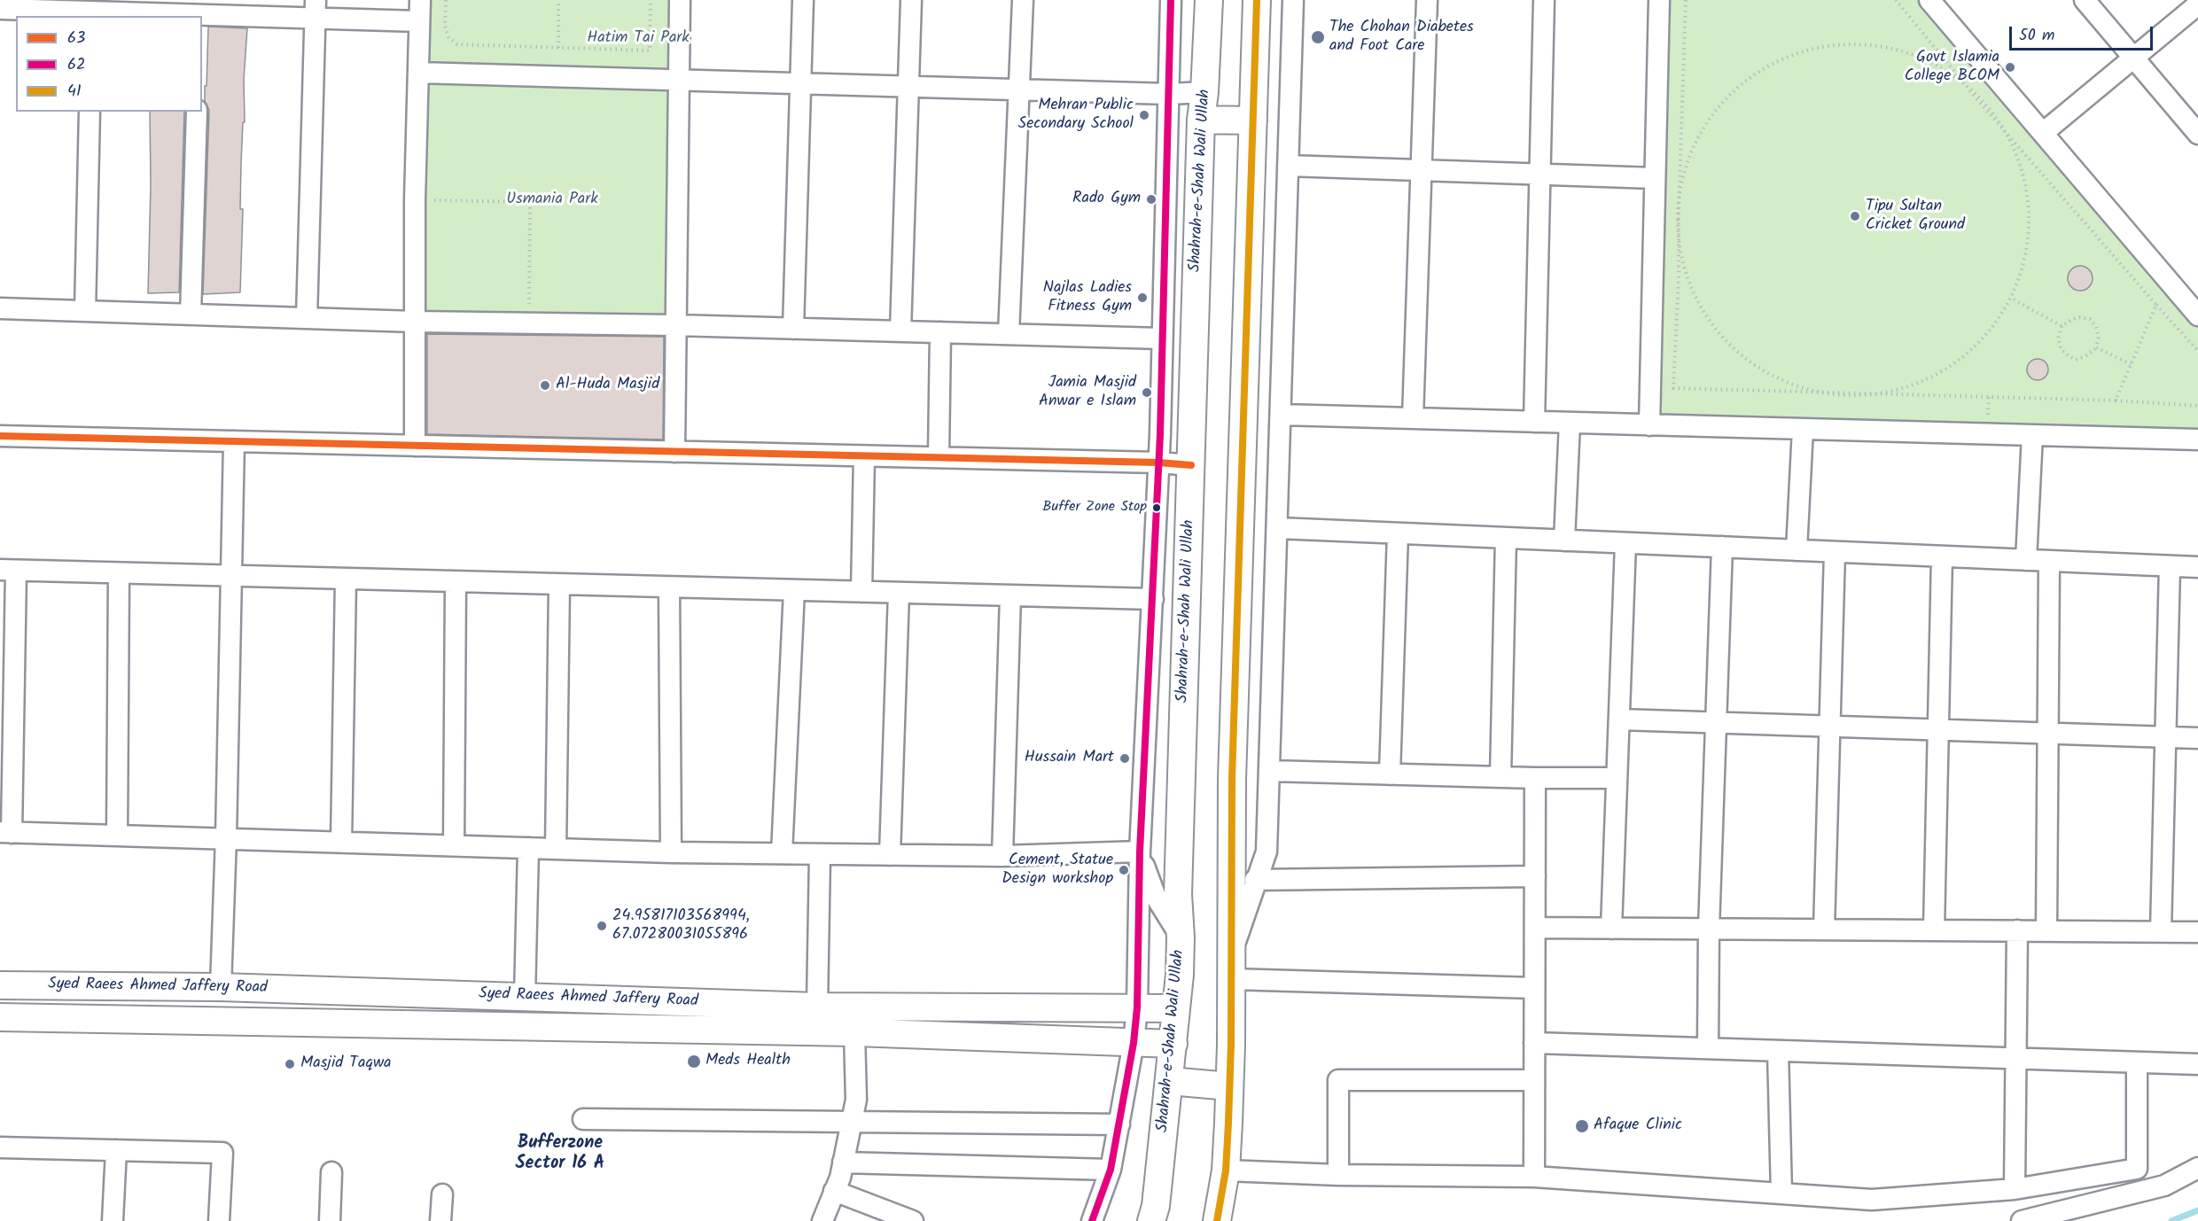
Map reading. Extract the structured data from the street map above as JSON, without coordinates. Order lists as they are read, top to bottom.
{
  "streets": {
    "main road": ["Shahrah-e-Shah Wali Ullah", "Syed Raees Ahmed Jaffery Road"]
  },
  "crossings": [
    ["Shahrah-e-Shah Wali Ullah", "Syed Raees Ahmed Jaffery Road"]
  ],
  "districts": ["Bufferzone Sector 16 A"],
  "parks": ["Hatim Tai Park", "Usmania Park"],
  "places": [
    "The Chohan Diabetes and Foot Care",
    "Govt Islamia College BCOM",
    "Mehran Public Secondary School",
    "Rado Gym",
    "Tipu Sultan Cricket Ground",
    "Najlas Ladies Fitness Gym",
    "Al-Huda Masjid",
    "Jamia Masjid Anwar e Islam",
    "Buffer Zone Stop",
    "Hussain Mart",
    "Cement, Statue Design workshop",
    "24.95817103568994, 67.07280031055896",
    "Meds Health",
    "Masjid Taqwa",
    "Afaque Clinic"
  ],
  "lines": ["transit line 62", "transit line 41", "transit line 63"],
  "legend": ["63", "62", "41"],
  "scale_bar": "50 m"
}
